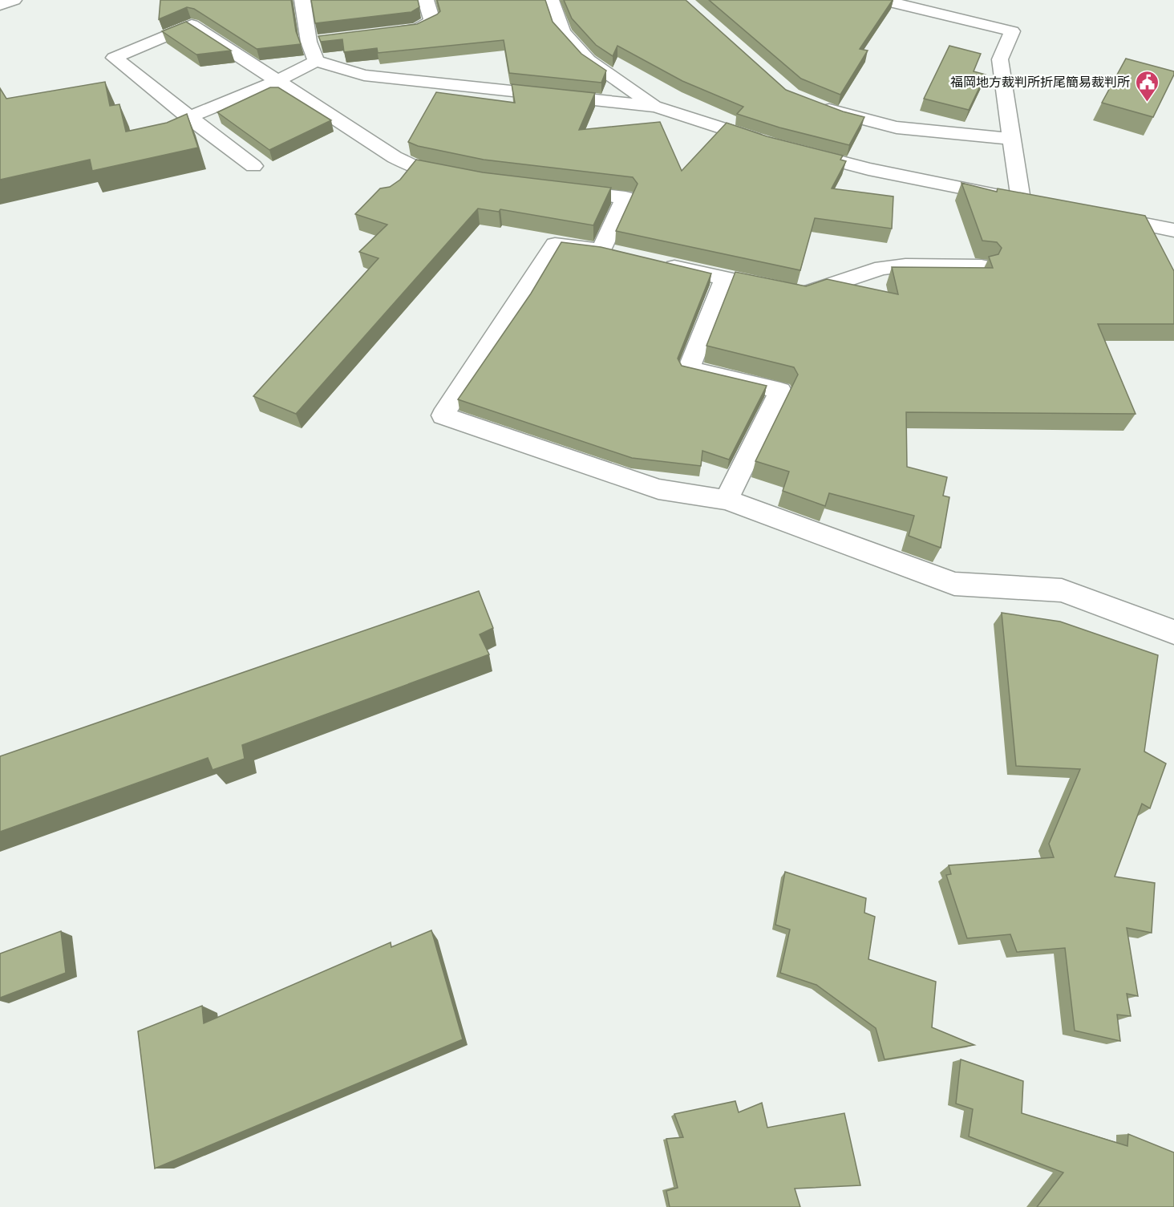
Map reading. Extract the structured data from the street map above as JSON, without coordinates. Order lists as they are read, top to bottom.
{
  "places": {
    "public building": ["福岡地方裁判所折尾簡易裁判所"]
  }
}
